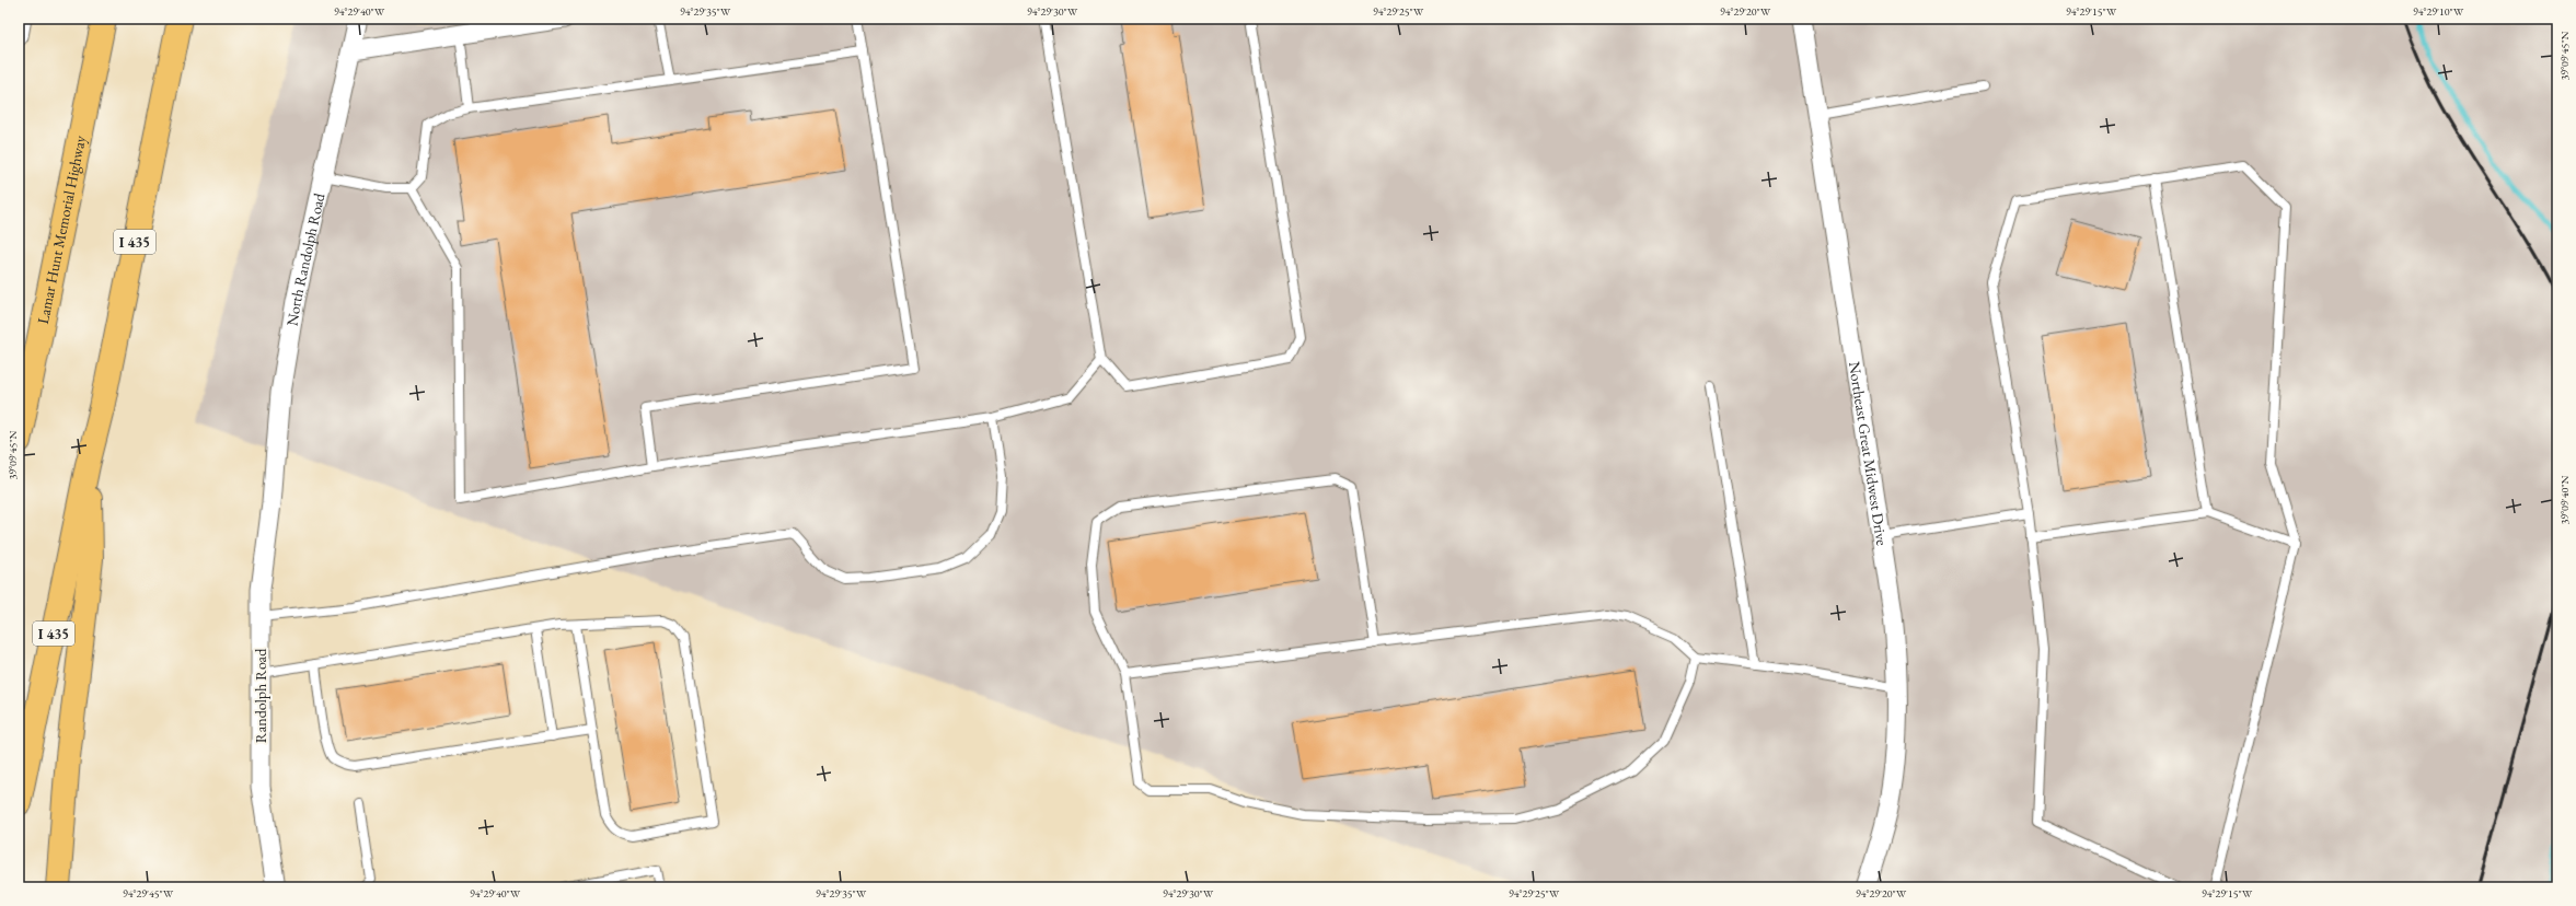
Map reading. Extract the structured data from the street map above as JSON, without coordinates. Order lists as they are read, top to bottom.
{
  "streets": {
    "highway": ["Lamar Hunt Memorial Highway", "I 435"],
    "street": ["North Randolph Road", "Northeast Great Midwest Drive", "Randolph Road"]
  },
  "crossings": [
    ["North Randolph Road", "Randolph Road"]
  ],
  "coordinates": [
    "94°29'40\"W",
    "94°29'35\"W",
    "94°29'30\"W",
    "94°29'25\"W",
    "94°29'20\"W",
    "94°29'15\"W",
    "94°29'10\"W",
    "39°09'45\"N",
    "39°09'40\"N",
    "94°29'45\"W"
  ]
}
